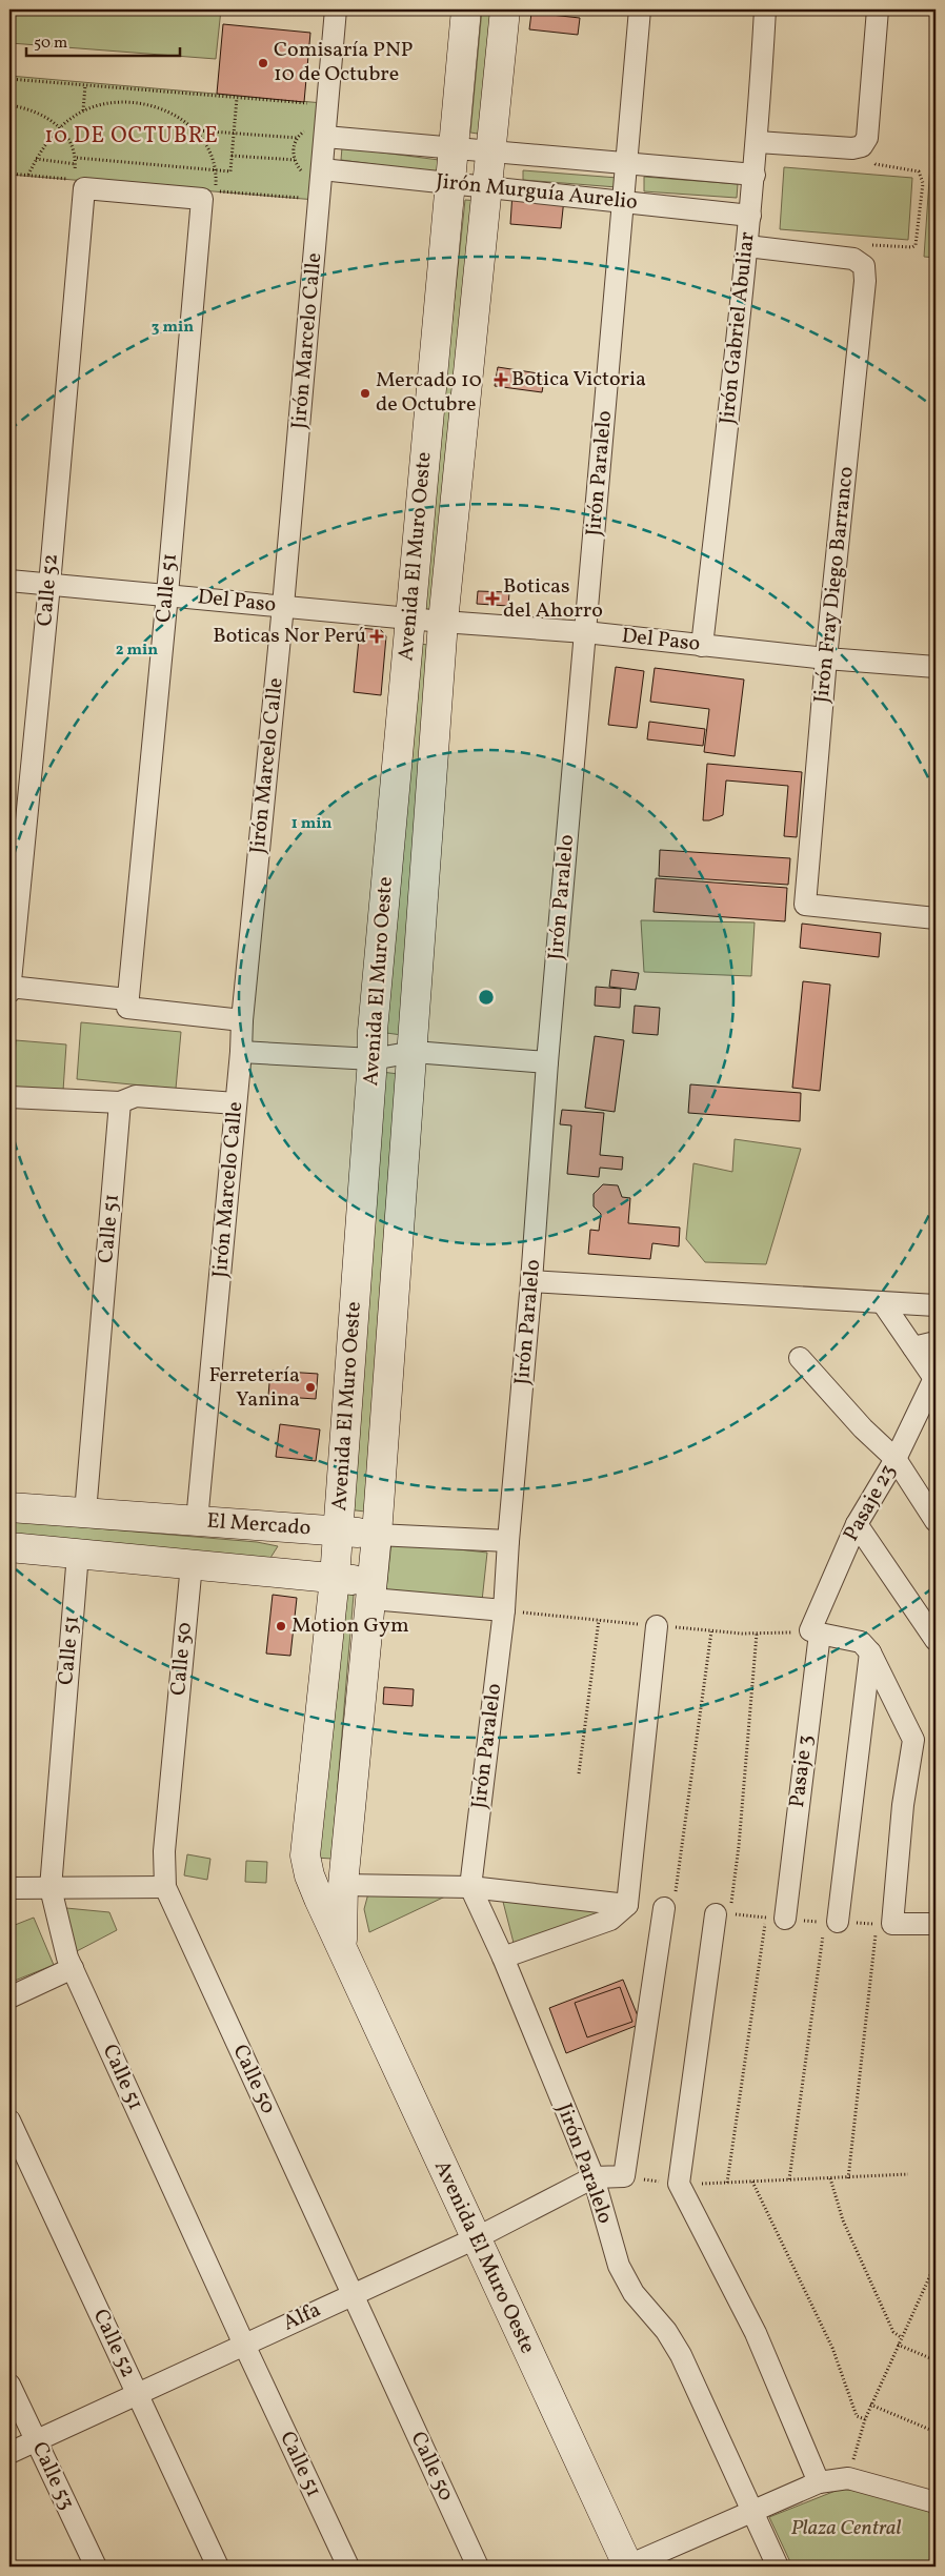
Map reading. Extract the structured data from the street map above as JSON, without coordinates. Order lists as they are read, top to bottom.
{
  "streets": {
    "main road": ["Avenida El Muro Oeste", "El Mercado"],
    "street": [
      "Jirón Murguía Aurelio",
      "Jirón Gabriel Abuliar",
      "Jirón Marcelo Calle",
      "Jirón Paralelo",
      "Jirón Fray Diego Barranco",
      "Calle 51",
      "Calle 52",
      "Del Paso",
      "Pasaje 23",
      "Calle 50",
      "Pasaje 3",
      "Alfa",
      "Calle 53"
    ]
  },
  "crossings": [
    ["Jirón Murguía Aurelio", "Jirón Gabriel Abuliar"],
    ["Jirón Murguía Aurelio", "Jirón Marcelo Calle"],
    ["Jirón Murguía Aurelio", "Jirón Paralelo"],
    ["Jirón Murguía Aurelio", "Avenida El Muro Oeste"],
    ["Jirón Gabriel Abuliar", "Del Paso"],
    ["Jirón Marcelo Calle", "Del Paso"],
    ["Jirón Marcelo Calle", "El Mercado"],
    ["Jirón Paralelo", "Del Paso"],
    ["Jirón Paralelo", "El Mercado"],
    ["Jirón Paralelo", "Alfa"],
    ["Avenida El Muro Oeste", "Del Paso"],
    ["Avenida El Muro Oeste", "El Mercado"],
    ["Avenida El Muro Oeste", "Alfa"],
    ["Jirón Fray Diego Barranco", "Del Paso"],
    ["Calle 51", "Del Paso"],
    ["Calle 51", "El Mercado"],
    ["Calle 51", "Alfa"],
    ["Calle 52", "Del Paso"],
    ["Calle 52", "Alfa"],
    ["Pasaje 23", "Pasaje 3"],
    ["Calle 50", "Alfa"],
    ["Alfa", "Calle 53"]
  ],
  "districts": ["10 DE OCTUBRE"],
  "parks": ["Plaza Central"],
  "places": {
    "other": [
      "Comisaría PNP 10 de Octubre",
      "Mercado 10 de Octubre",
      "Ferretería Yanina",
      "Motion Gym"
    ],
    "health": ["Botica Victoria", "Boticas del Ahorro", "Boticas Nor Perú"]
  },
  "scale_bar": "50 m",
  "rings": ["3 min", "2 min", "1 min"]
}
